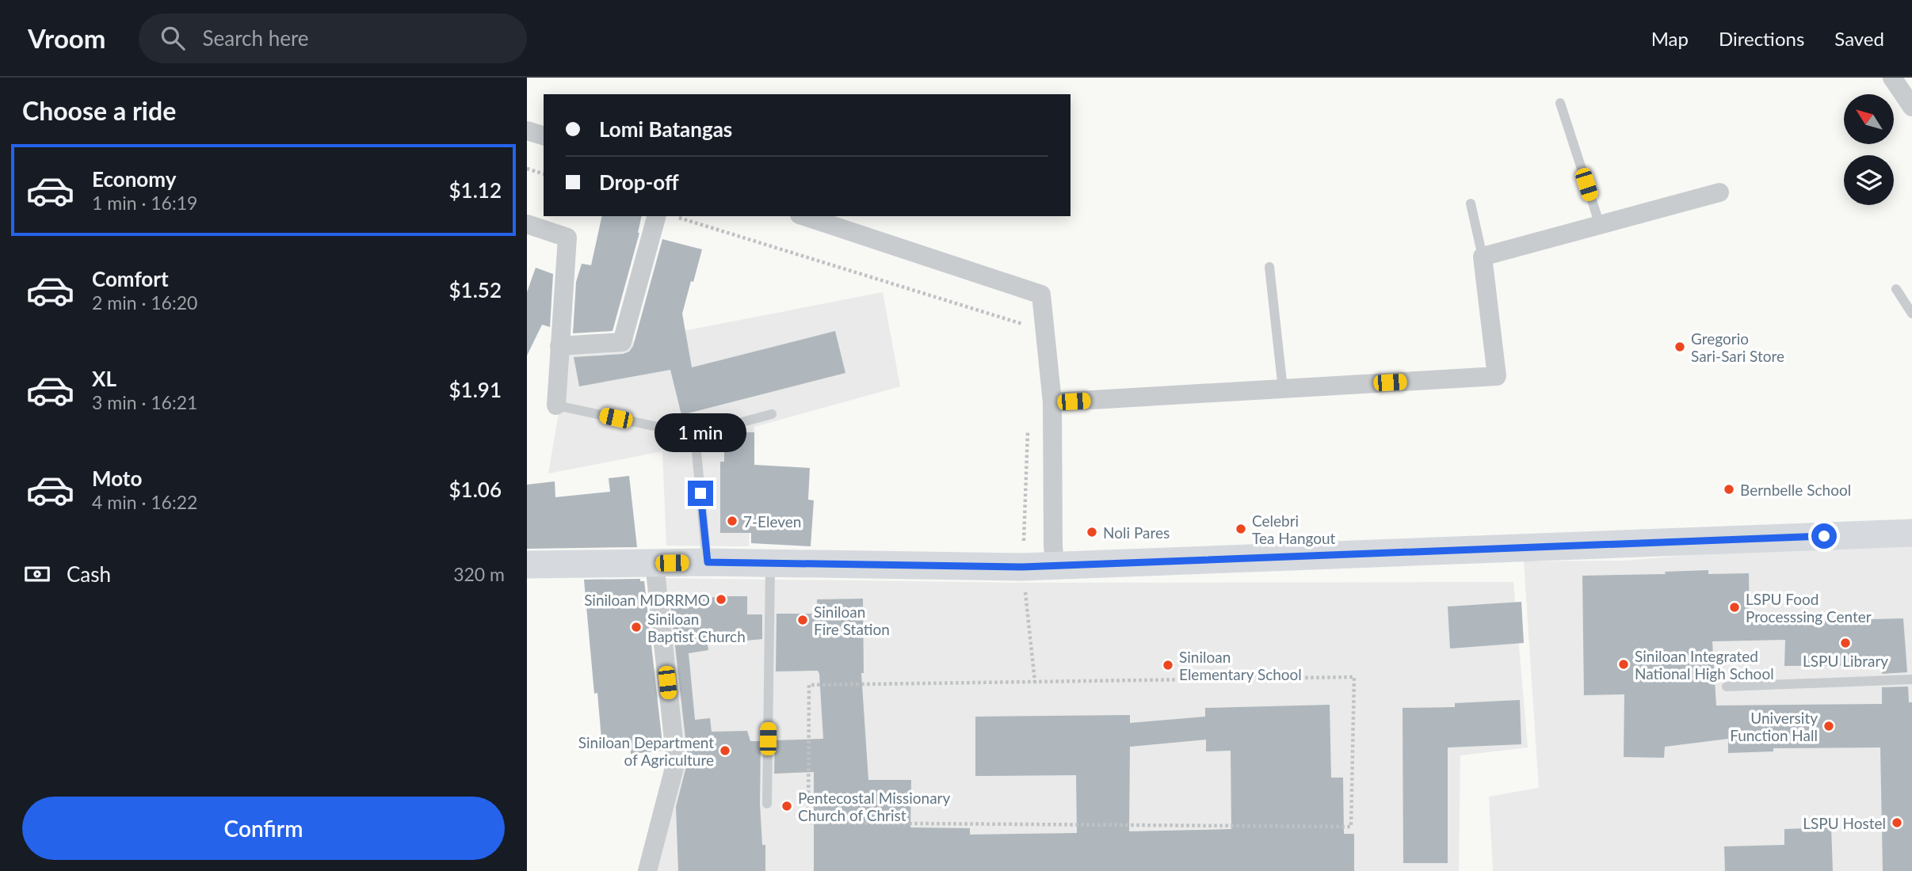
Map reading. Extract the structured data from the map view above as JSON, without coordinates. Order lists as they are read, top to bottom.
{
  "places": [
    "Gregorio Sari-Sari Store",
    "Bernbelle School",
    "7-Eleven",
    "Celebri Tea Hangout",
    "Noli Pares",
    "Siniloan MDRRMO",
    "LSPU Food Processsing Center",
    "Siniloan Fire Station",
    "Siniloan Baptist Church",
    "LSPU Library",
    "Siniloan Integrated National High School",
    "Siniloan Elementary School",
    "University Function Hall",
    "Siniloan Department of Agriculture",
    "Pentecostal Missionary Church of Christ",
    "LSPU Hostel"
  ],
  "north": "top left",
  "page": {
    "header": "Vroom",
    "search": "Search here",
    "nav": ["Map", "Directions", "Saved"],
    "heading": "Choose a ride",
    "banner": ["Lomi Batangas", "Drop-off"],
    "list": [
      {
        "name": "Economy",
        "note": "1 min · 16:19",
        "value": "$1.12"
      },
      {
        "name": "Comfort",
        "note": "2 min · 16:20",
        "value": "$1.52"
      },
      {
        "name": "XL",
        "note": "3 min · 16:21",
        "value": "$1.91"
      },
      {
        "name": "Moto",
        "note": "4 min · 16:22",
        "value": "$1.06"
      }
    ],
    "bubble": "1 min",
    "pay": ["Cash", "320 m"],
    "buttons": "Confirm"
  }
}
